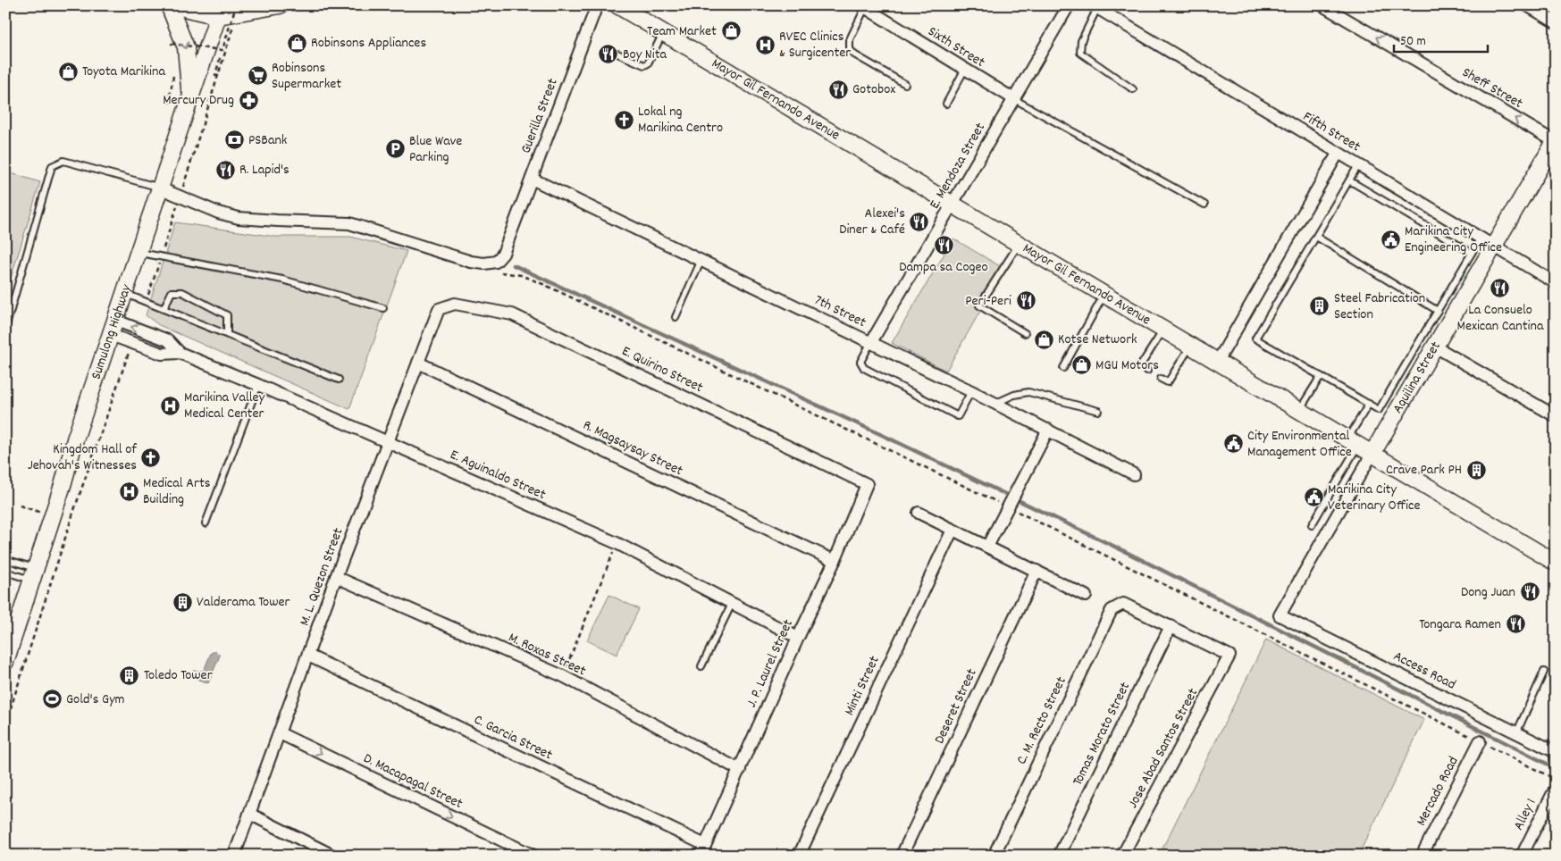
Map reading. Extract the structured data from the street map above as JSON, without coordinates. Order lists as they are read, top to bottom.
{
  "streets": {
    "street": [
      "Sixth Street",
      "Sheff Street",
      "Mayor Gil Fernando Avenue",
      "Guerilla Street",
      "Fifth Street",
      "E. Mendoza Street",
      "7th Street",
      "Sumulong Highway",
      "E. Quirino Street",
      "Aquilina Street",
      "R. Magsaysay Street",
      "E. Aguinaldo Street",
      "M. L. Quezon Street",
      "M. Roxas Street",
      "J. P. Laurel Street",
      "Access Road",
      "Minti Street",
      "Deseret Street",
      "C. M. Recto Street",
      "Tomas Morato Street",
      "C. Garcia Street",
      "Jose Abad Santos Street",
      "D. Macapagal Street",
      "Mercado Road",
      "Alley 1"
    ]
  },
  "crossings": [
    ["Sixth Street", "E. Mendoza Street"],
    ["Sheff Street", "Aquilina Street"],
    ["Mayor Gil Fernando Avenue", "E. Mendoza Street"],
    ["Mayor Gil Fernando Avenue", "Aquilina Street"],
    ["Guerilla Street", "7th Street"],
    ["Guerilla Street", "Sumulong Highway"],
    ["Fifth Street", "Aquilina Street"],
    ["E. Mendoza Street", "7th Street"],
    ["Sumulong Highway", "E. Aguinaldo Street"],
    ["E. Quirino Street", "M. L. Quezon Street"],
    ["E. Quirino Street", "J. P. Laurel Street"],
    ["Aquilina Street", "Access Road"],
    ["R. Magsaysay Street", "M. L. Quezon Street"],
    ["R. Magsaysay Street", "J. P. Laurel Street"],
    ["E. Aguinaldo Street", "M. L. Quezon Street"],
    ["E. Aguinaldo Street", "J. P. Laurel Street"],
    ["M. L. Quezon Street", "M. Roxas Street"],
    ["M. L. Quezon Street", "C. Garcia Street"],
    ["M. L. Quezon Street", "D. Macapagal Street"],
    ["M. Roxas Street", "J. P. Laurel Street"],
    ["J. P. Laurel Street", "C. Garcia Street"],
    ["C. M. Recto Street", "Tomas Morato Street"],
    ["C. M. Recto Street", "Jose Abad Santos Street"],
    ["Tomas Morato Street", "Jose Abad Santos Street"]
  ],
  "one_way": ["Sheff Street"],
  "places": {
    "shop": [
      "Team Market",
      "Robinsons Appliances",
      "Toyota Marikina",
      "Kotse Network",
      "MGU Motors"
    ],
    "hospital": ["RVEC Clinics & Surgicenter", "Marikina Valley Medical Center", "Medical Arts Building"],
    "restaurant": [
      "Boy Nita",
      "Gotobox",
      "R. Lapid's",
      "Alexei's Diner & Café",
      "Dampa sa Cogeo",
      "La Consuelo Mexican Cantina",
      "Peri-Peri",
      "Dong Juan",
      "Tongara Ramen"
    ],
    "supermarket": ["Robinsons Supermarket"],
    "pharmacy": ["Mercury Drug"],
    "church": ["Lokal ng Marikina Centro", "Kingdom Hall of Jehovah's Witnesses"],
    "bank": ["PSBank"],
    "parking": ["Blue Wave Parking"],
    "public building": ["Marikina City Engineering Office", "City Environmental Management Office", "Marikina City Veterinary Office"],
    "building": [
      "Steel Fabrication Section",
      "Crave Park PH",
      "Valderama Tower",
      "Toledo Tower"
    ],
    "sports": ["Gold's Gym"]
  },
  "scale_bar": "50 m"
}
